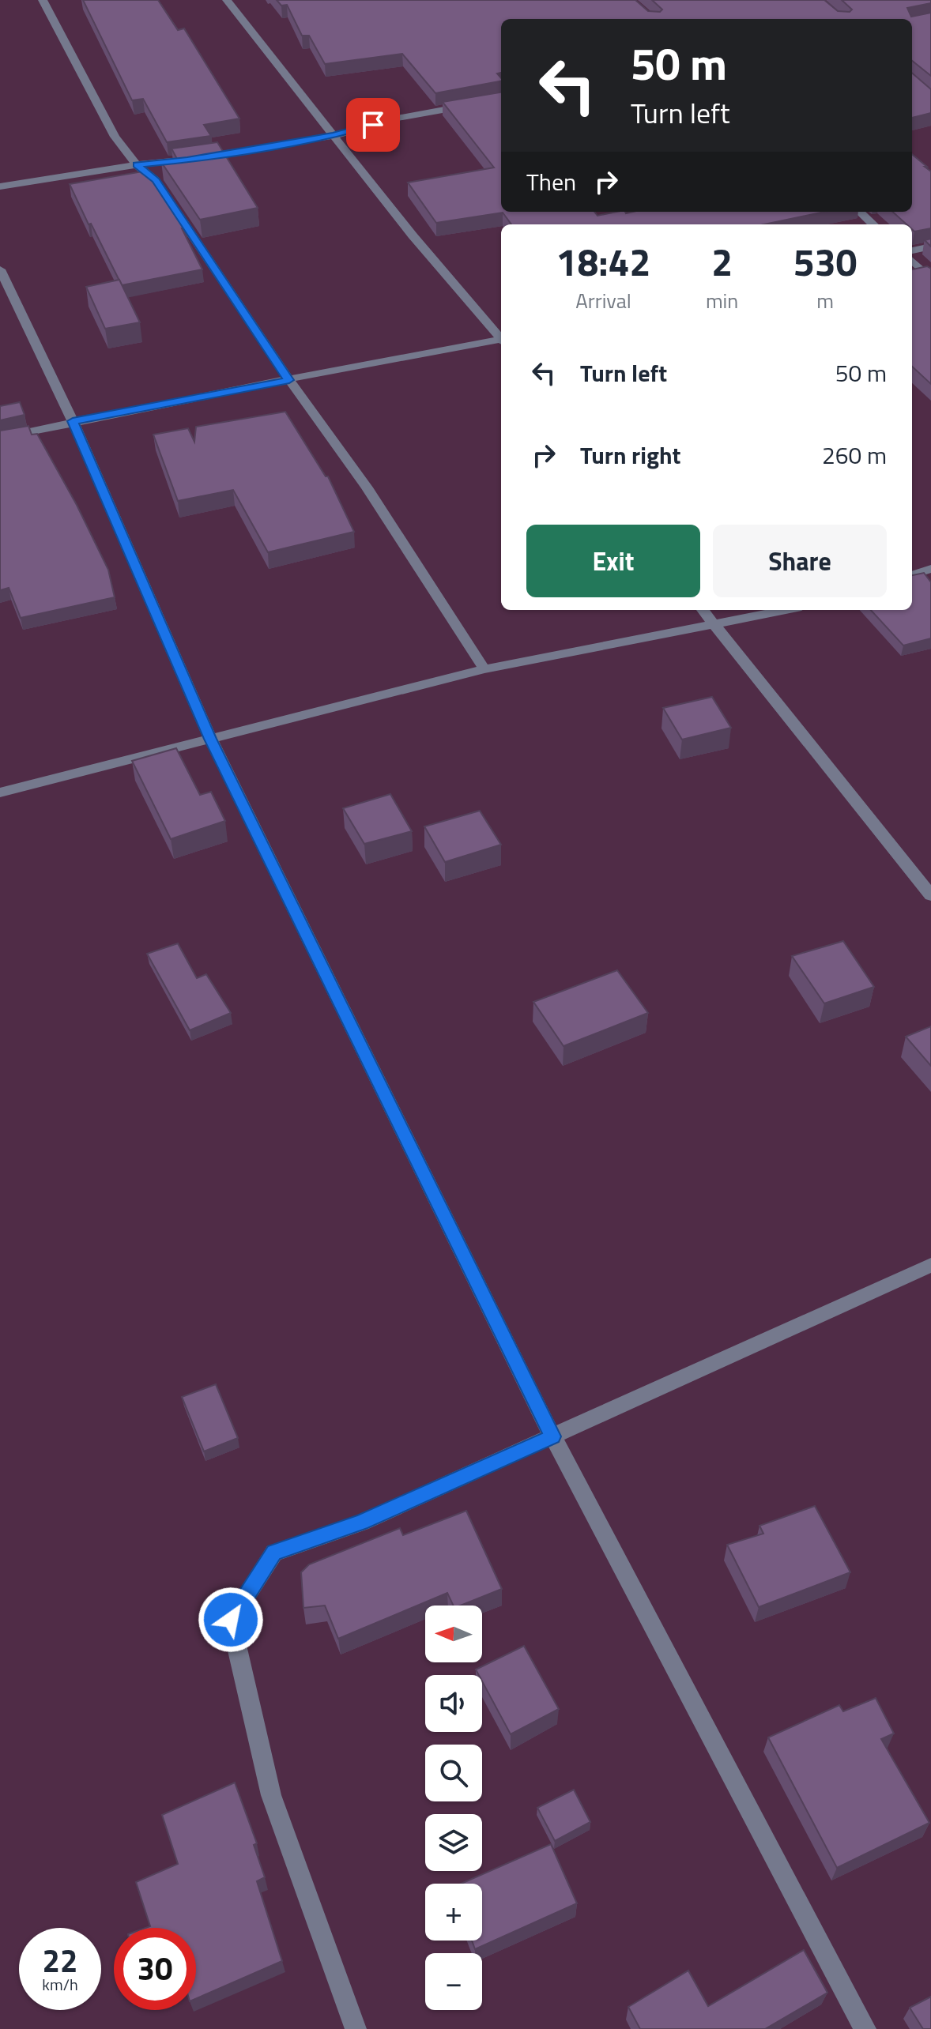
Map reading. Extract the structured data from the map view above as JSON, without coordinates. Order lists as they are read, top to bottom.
{
  "north": "left",
  "page": {
    "turn": ["50 m", "Turn left"],
    "then": "Then",
    "eta": [
      "18:42",
      "Arrival",
      "2",
      "min",
      "530",
      "m"
    ],
    "list": [
      {
        "name": "Turn left",
        "value": "50 m"
      },
      {
        "name": "Turn right",
        "value": "260 m"
      }
    ],
    "buttons": ["Exit", "Share"],
    "map_buttons": ["+", "−"],
    "speed": "22 km/h",
    "limit": "30"
  }
}
